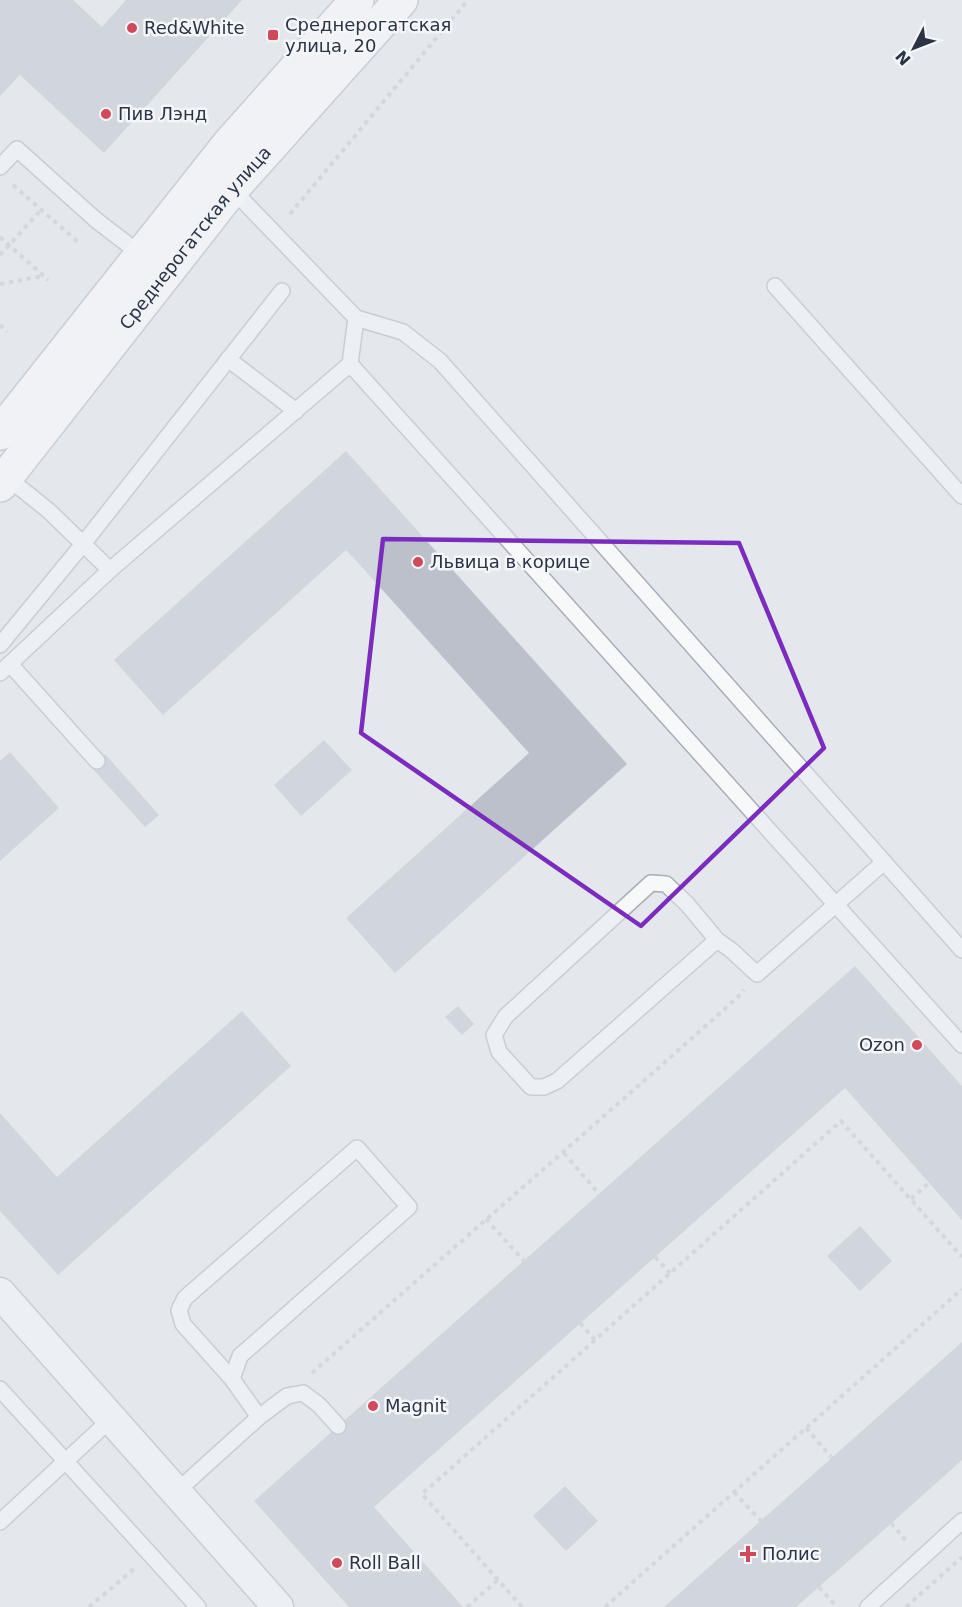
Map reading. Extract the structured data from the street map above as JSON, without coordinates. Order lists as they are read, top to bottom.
{
  "streets": {
    "street": ["Среднерогатская улица"]
  },
  "places": {
    "other": [
      "Red&White",
      "Пив Лэнд",
      "Львица в корице",
      "Ozon",
      "Magnit",
      "Roll Ball"
    ],
    "transit": ["Среднерогатская улица, 20"],
    "health": ["Полис"]
  },
  "north": "bottom left"
}
